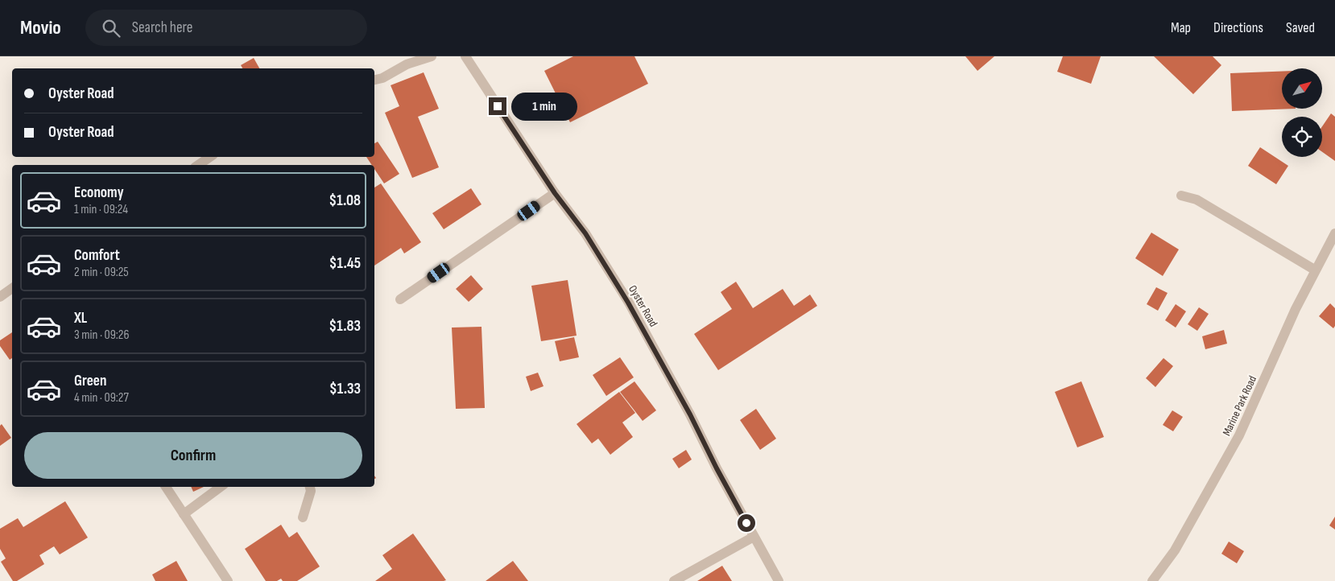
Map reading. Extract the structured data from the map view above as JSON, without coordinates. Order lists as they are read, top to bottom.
{
  "streets": {
    "street": ["Oyster Road", "Marine Park Road"]
  },
  "north": "top right",
  "page": {
    "header": "Movio",
    "search": "Search here",
    "nav": ["Map", "Directions", "Saved"],
    "banner": ["Oyster Road", "Oyster Road"],
    "bubble": "1 min",
    "list": [
      {
        "name": "Economy",
        "note": "1 min · 09:24",
        "value": "$1.08"
      },
      {
        "name": "Comfort",
        "note": "2 min · 09:25",
        "value": "$1.45"
      },
      {
        "name": "XL",
        "note": "3 min · 09:26",
        "value": "$1.83"
      },
      {
        "name": "Green",
        "note": "4 min · 09:27",
        "value": "$1.33"
      }
    ],
    "buttons": "Confirm"
  }
}
